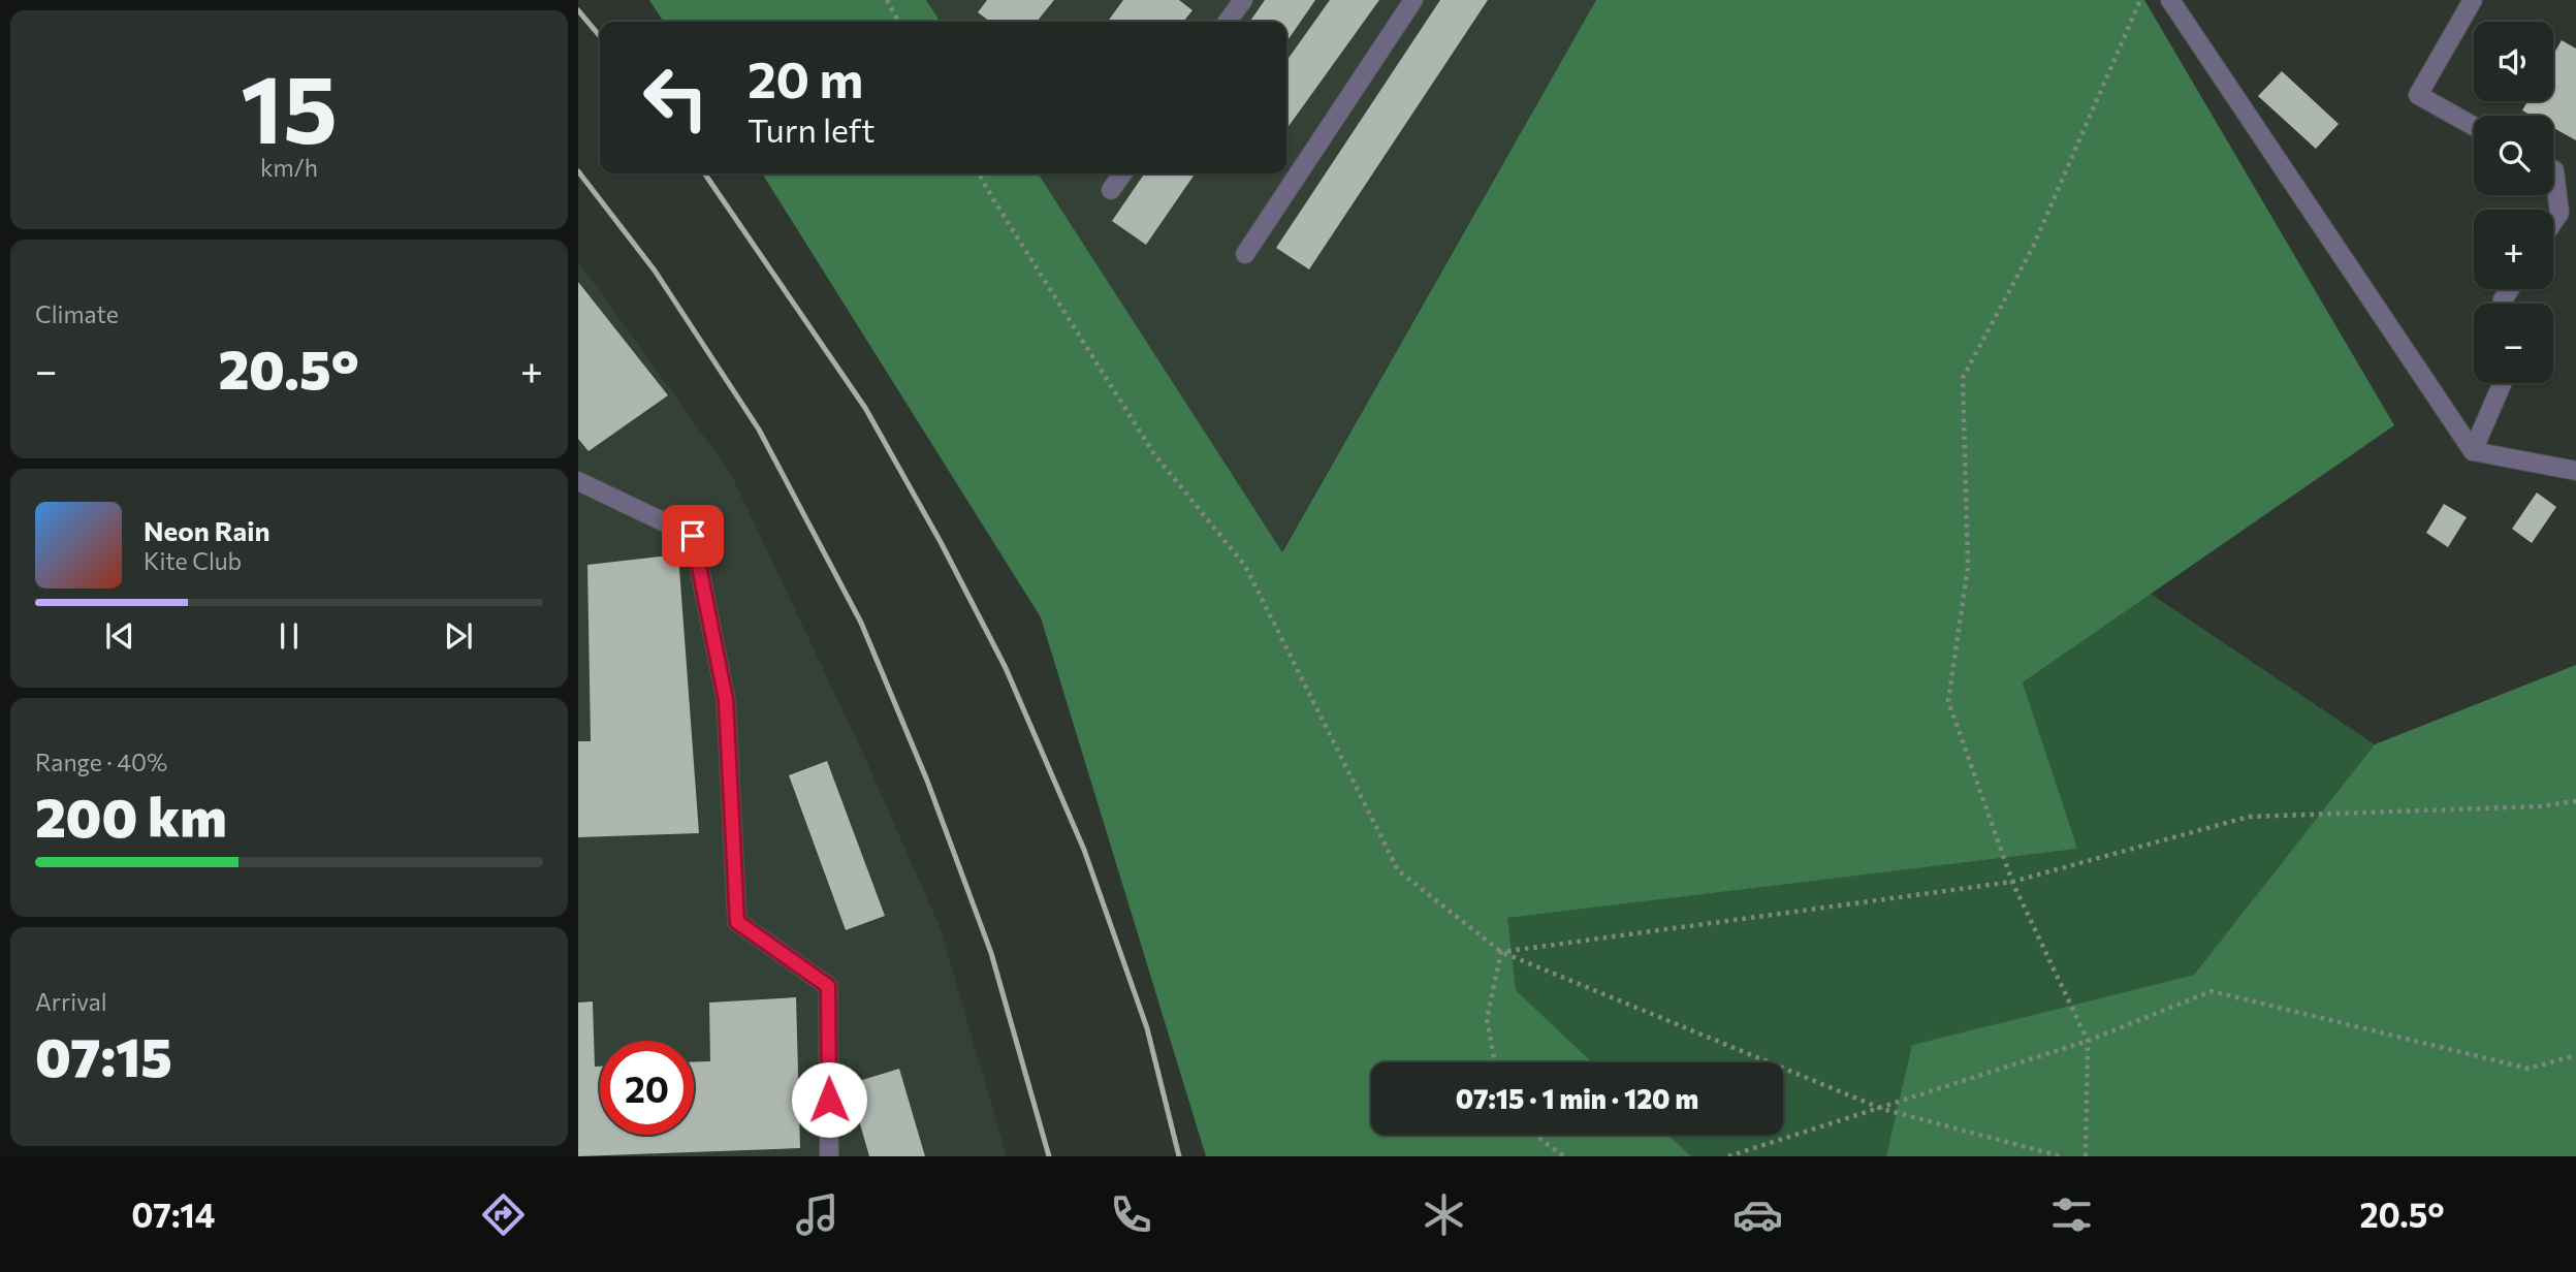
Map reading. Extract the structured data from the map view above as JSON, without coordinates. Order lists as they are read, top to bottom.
{
  "page": {
    "tile": [
      ["15", "km/h"],
      "Climate",
      ["Range · 40%", "200 km"],
      ["Arrival", "07:15"]
    ],
    "map_buttons": ["+", "−"],
    "turn": ["20 m", "Turn left"],
    "heat": ["−", "20.5°", "+"],
    "song": ["Neon Rain", "Kite Club"],
    "limit": "20",
    "trip": "07:15 · 1 min · 120 m",
    "tabs": ["07:14", "20.5°"]
  }
}
